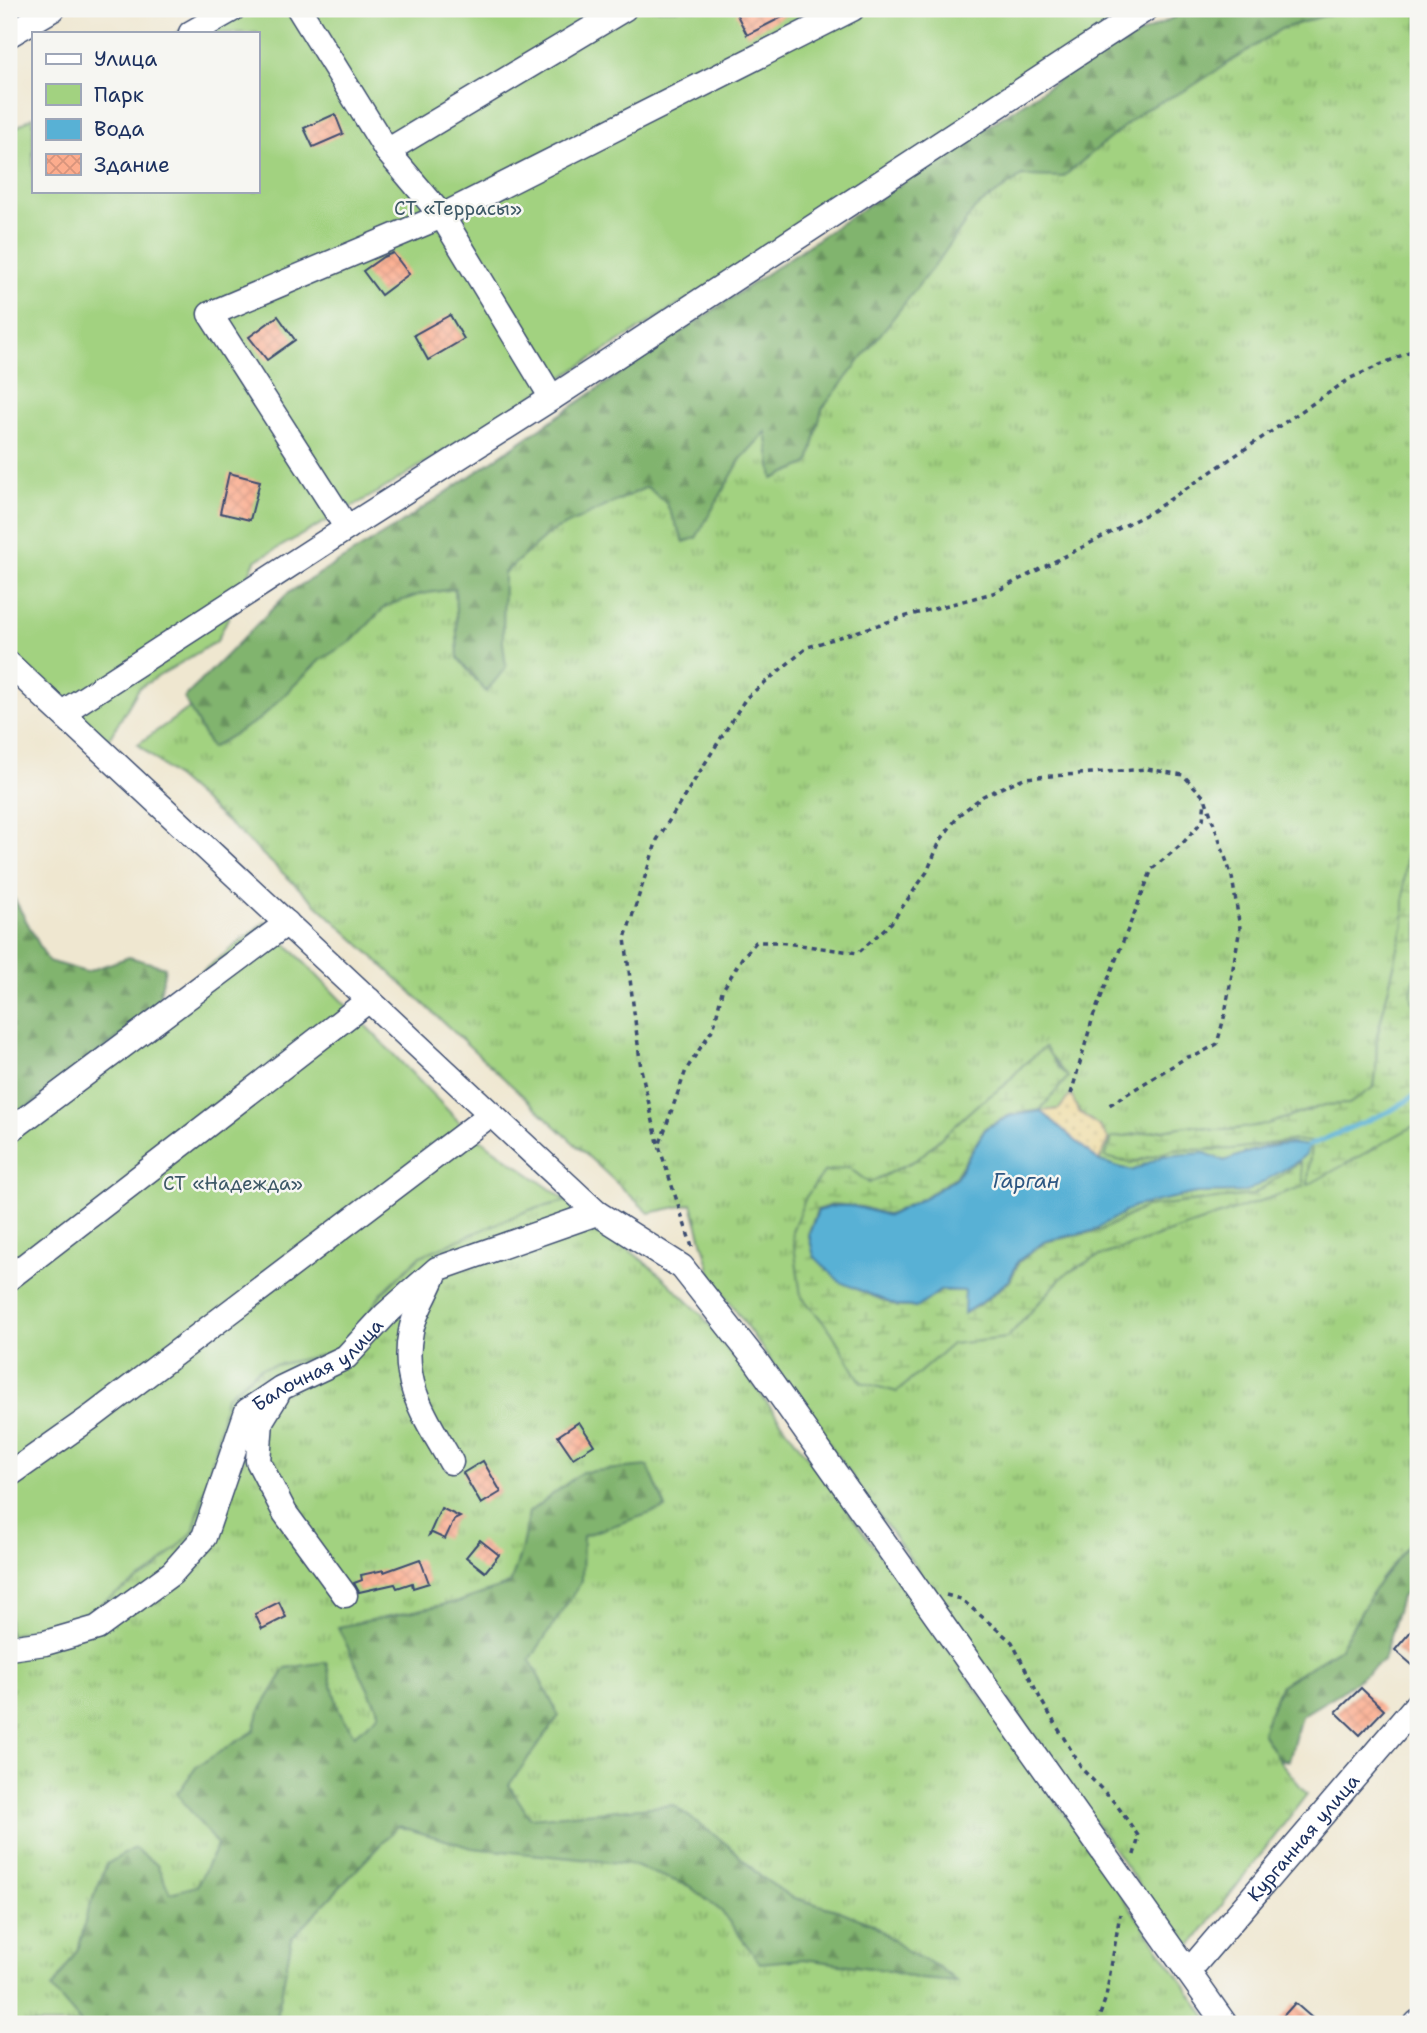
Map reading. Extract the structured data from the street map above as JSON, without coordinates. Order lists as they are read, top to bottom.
{
  "streets": {
    "street": ["Балочная улица", "Курганная улица"]
  },
  "water": ["Гарган"],
  "parks": ["СТ «Террасы»", "СТ «Надежда»"],
  "legend": [
    "Улица",
    "Парк",
    "Вода",
    "Здание"
  ]
}
